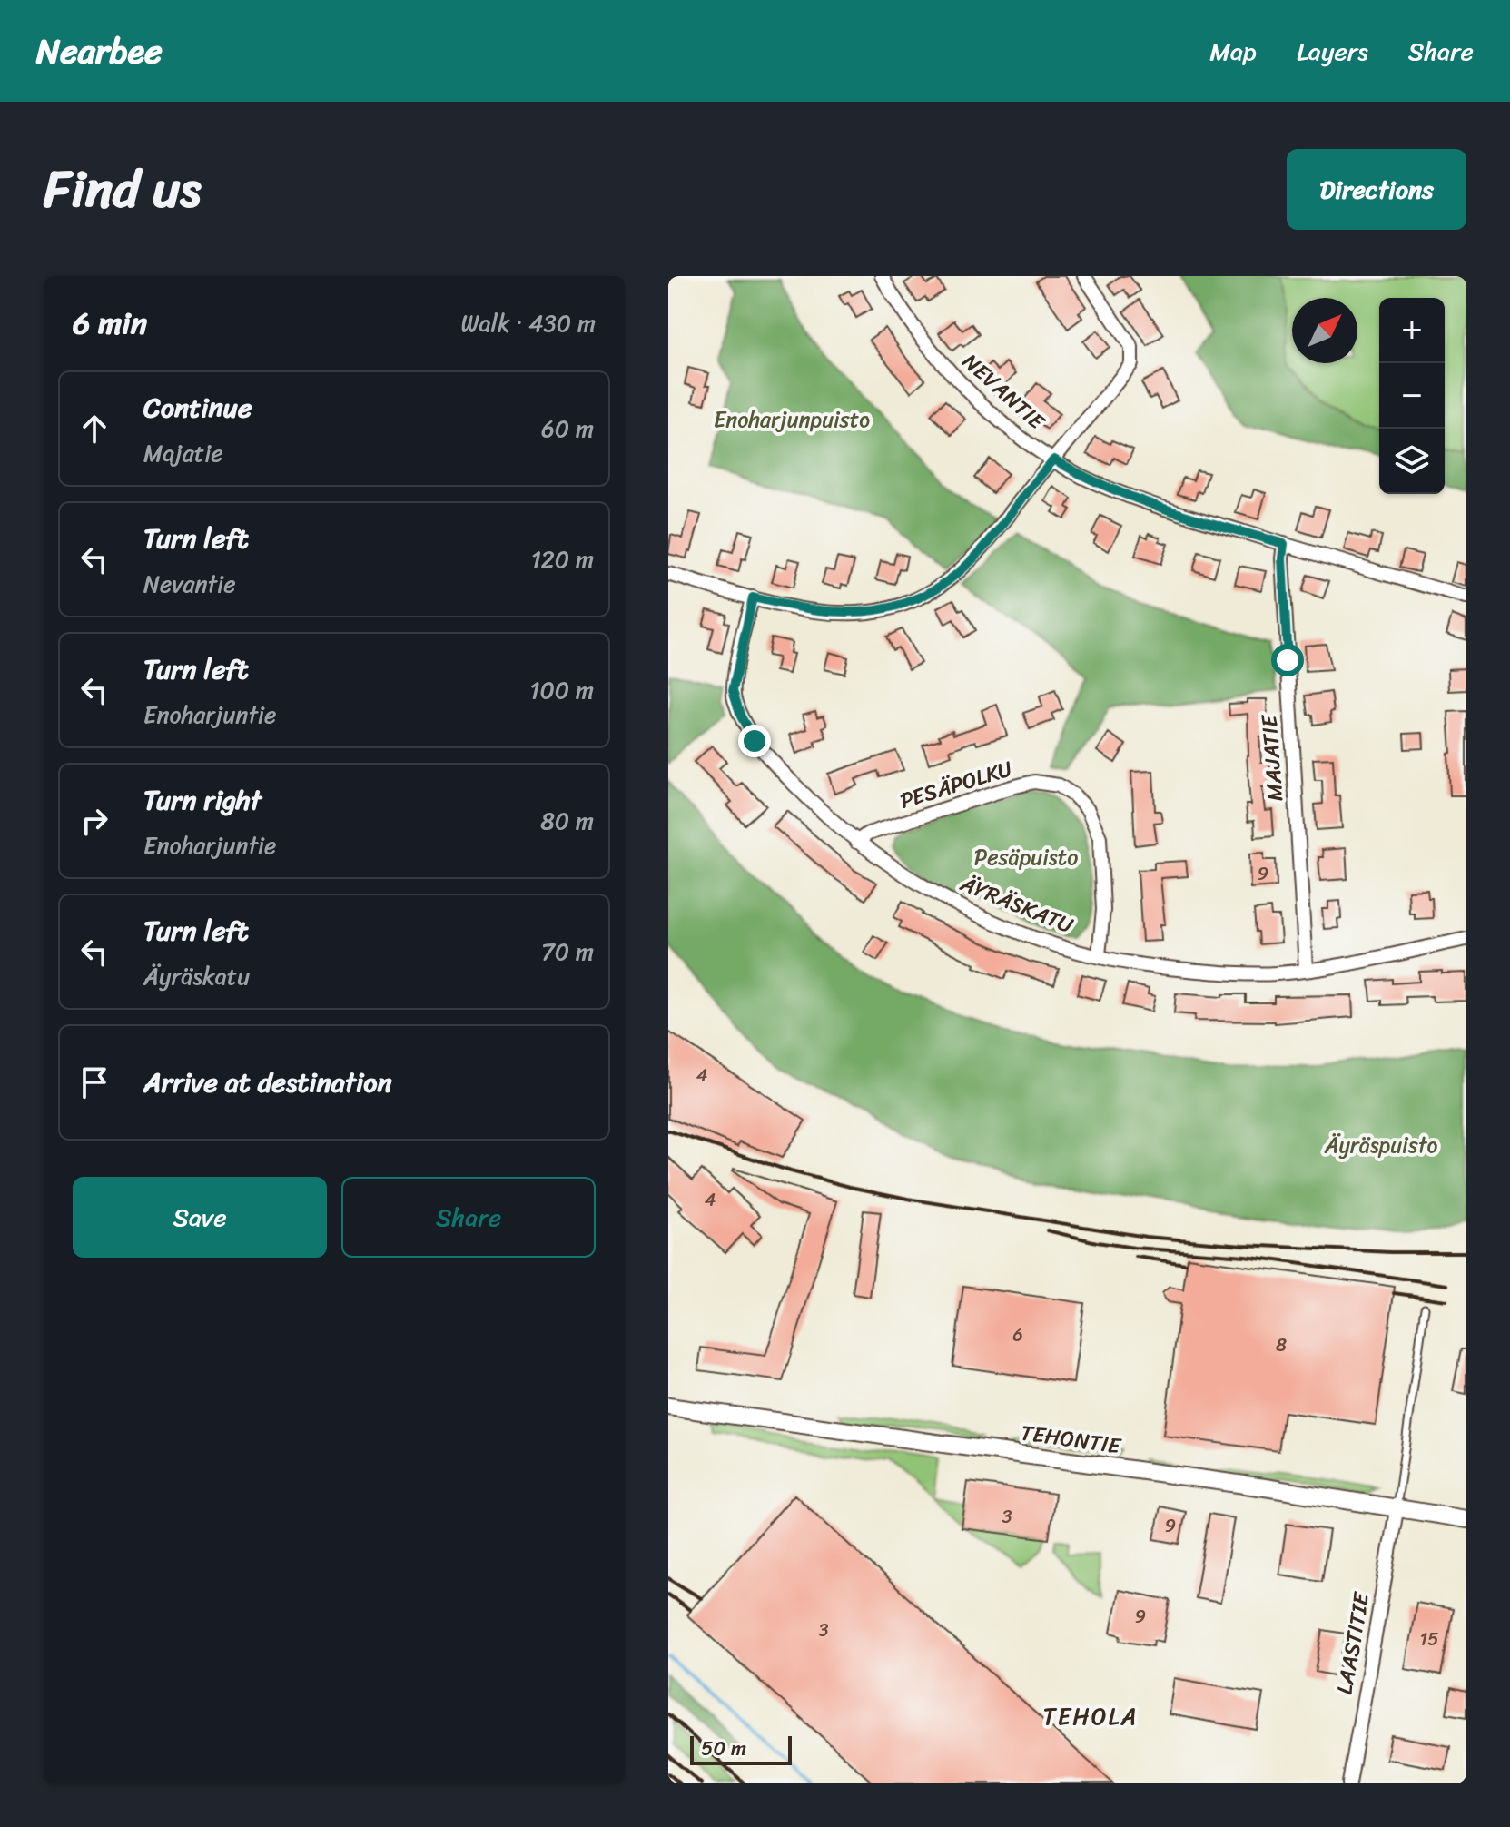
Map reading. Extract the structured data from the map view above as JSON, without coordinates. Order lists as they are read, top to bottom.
{
  "streets": {
    "street": [
      "NEVANTIE",
      "MAJATIE",
      "PESÄPOLKU",
      "ÄYRÄSKATU",
      "TEHONTIE",
      "LAASTITIE"
    ]
  },
  "crossings": [
    ["NEVANTIE", "MAJATIE"],
    ["MAJATIE", "ÄYRÄSKATU"],
    ["PESÄPOLKU", "ÄYRÄSKATU"],
    ["TEHONTIE", "LAASTITIE"]
  ],
  "districts": ["TEHOLA"],
  "parks": ["Enoharjunpuisto", "Pesäpuisto", "Äyräspuisto"],
  "house_numbers": [
    "9",
    "4",
    "4",
    "6",
    "8",
    "3",
    "9",
    "9",
    "3",
    "15"
  ],
  "scale_bar": "50 m",
  "north": "top right",
  "page": {
    "header": "Nearbee",
    "nav": ["Map", "Layers", "Share"],
    "title": "Find us",
    "buttons": [
      "Directions",
      ["Save", "Share"]
    ],
    "heading": ["6 min", "Walk · 430 m"],
    "map_buttons": ["+", "−"],
    "list": [
      ["Continue", "Majatie", "60 m"],
      ["Turn left", "Nevantie", "120 m"],
      ["Turn left", "Enoharjuntie", "100 m"],
      ["Turn right", "Enoharjuntie", "80 m"],
      ["Turn left", "Äyräskatu", "70 m"],
      "Arrive at destination"
    ],
    "scale": "50 m"
  }
}
